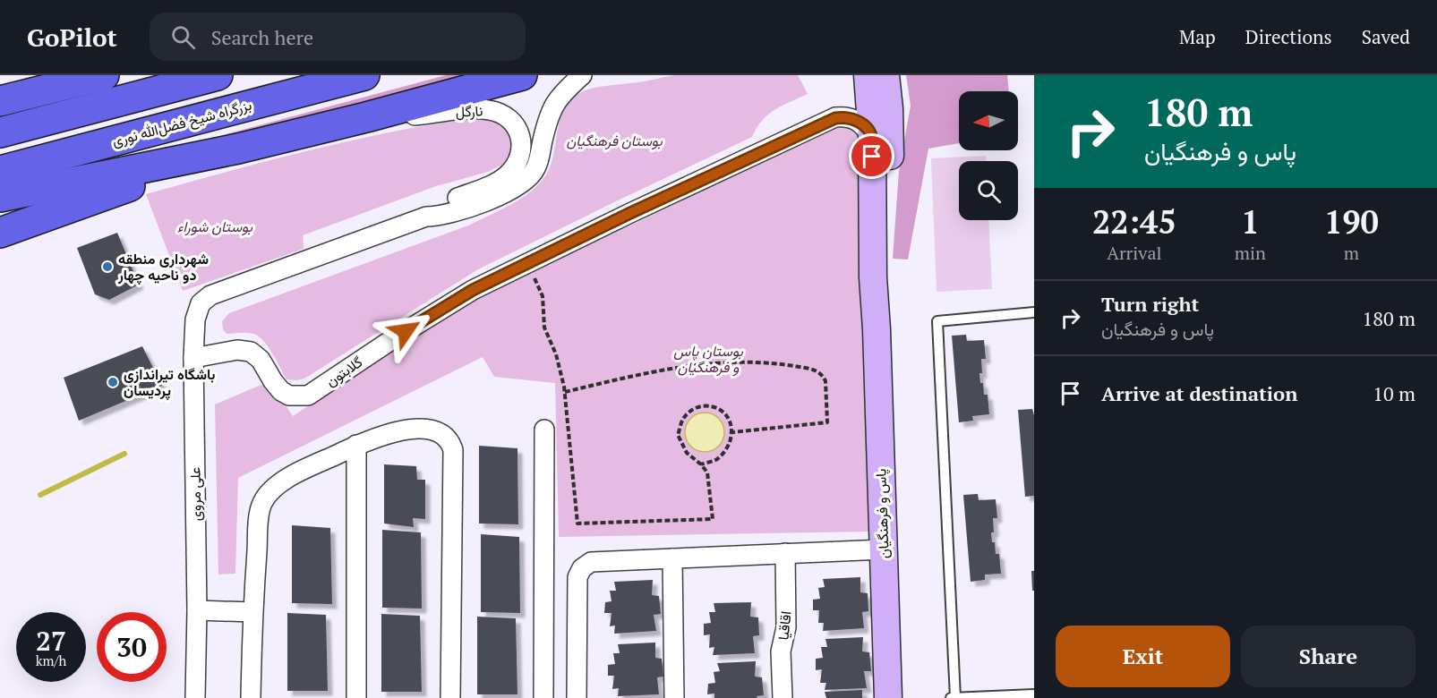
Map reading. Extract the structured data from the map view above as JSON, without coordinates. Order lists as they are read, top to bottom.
{
  "streets": {
    "highway": ["بزرگراه شیخ فضل‌الله نوری"],
    "street": [
      "نارگل",
      "گلابتون",
      "علی مروی",
      "پاس و فرهنگیان",
      "اقاقیا"
    ]
  },
  "crossings": [
    ["نارگل", "علی مروی"],
    ["گلابتون", "علی مروی"],
    ["گلابتون", "پاس و فرهنگیان"]
  ],
  "parks": ["بوستان فرهنگیان", "بوستان شوراء", "بوستان پاس و فرهنگیان"],
  "places": ["شهرداری منطقه دو ناحیه چهار", "باشگاه تیراندازی پردیسان"],
  "north": "left",
  "page": {
    "header": "GoPilot",
    "search": "Search here",
    "nav": ["Map", "Directions", "Saved"],
    "turn": ["180 m", "پاس و فرهنگیان"],
    "eta": [
      "22:45",
      "Arrival",
      "1",
      "min",
      "190",
      "m"
    ],
    "list": [
      {
        "name": "Turn right",
        "note": "پاس و فرهنگیان",
        "value": "180 m"
      },
      {
        "name": "Arrive at destination",
        "value": "10 m"
      }
    ],
    "speed": "27 km/h",
    "limit": "30",
    "buttons": ["Exit", "Share"]
  }
}
